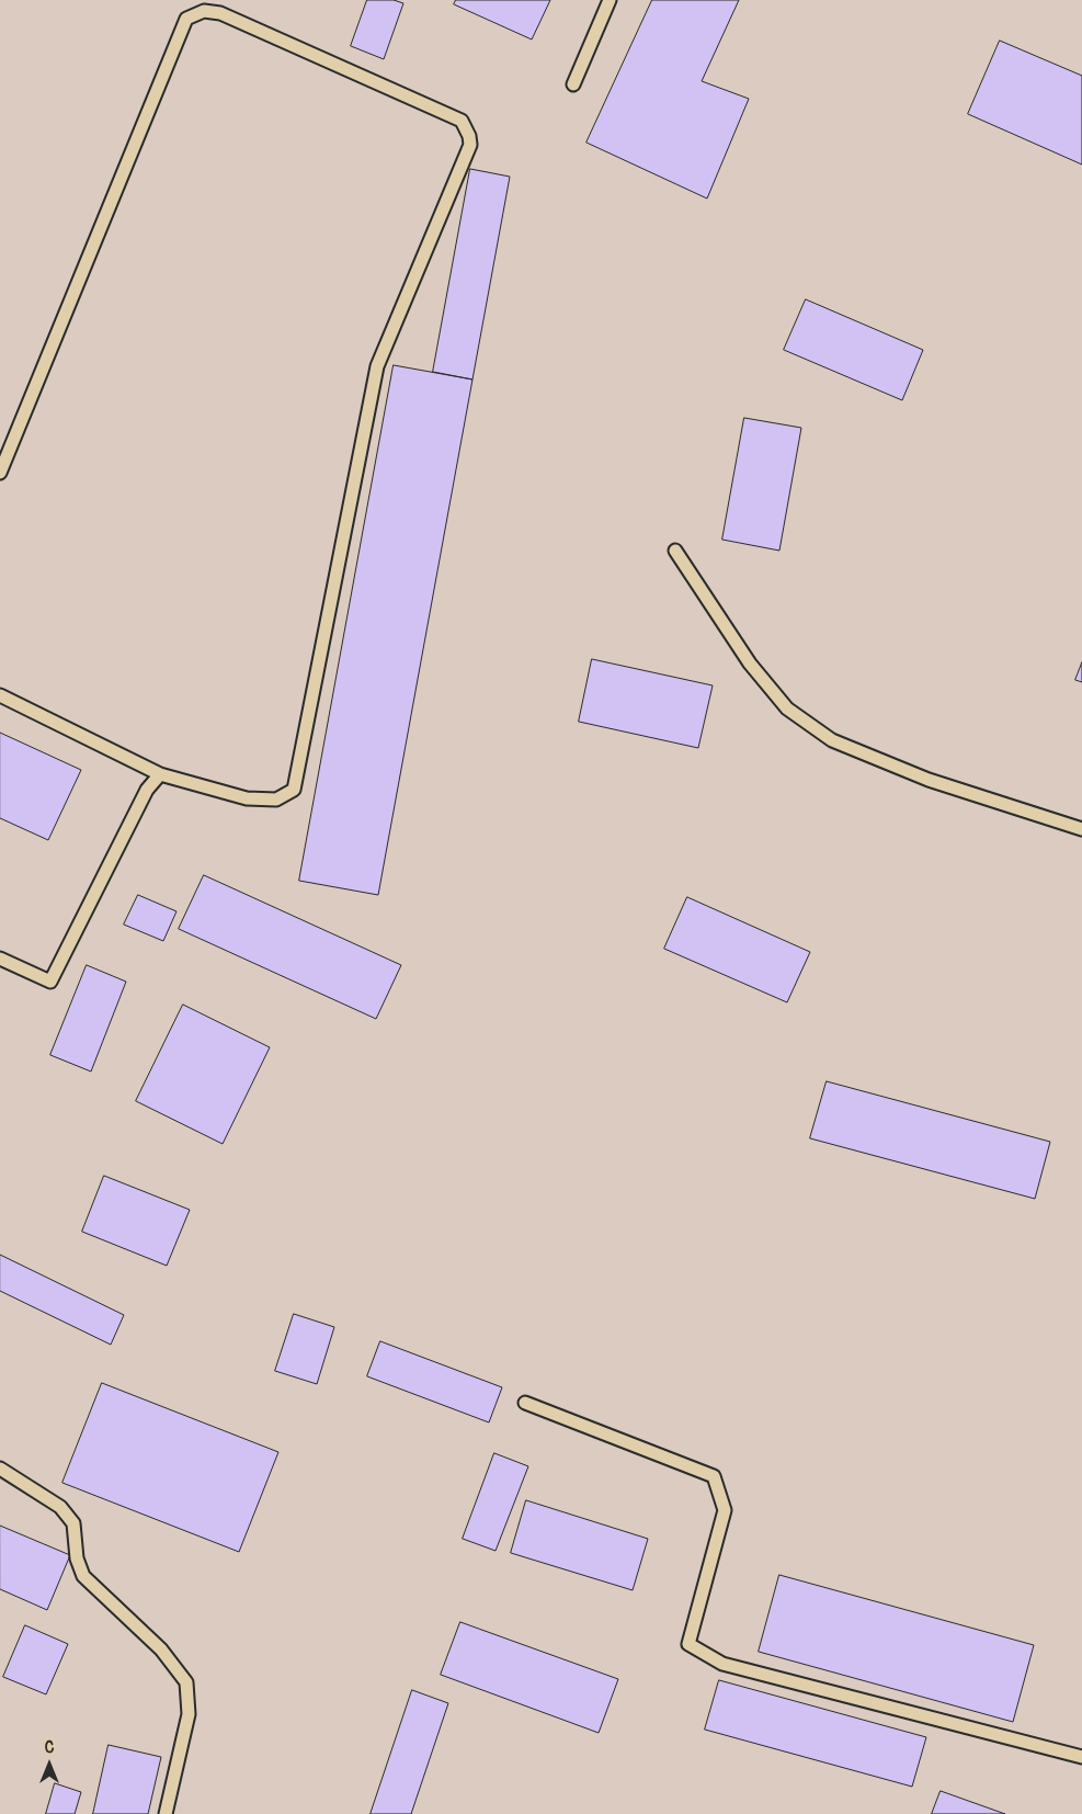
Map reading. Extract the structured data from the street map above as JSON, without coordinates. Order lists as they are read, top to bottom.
{
  "north": "top"
}
